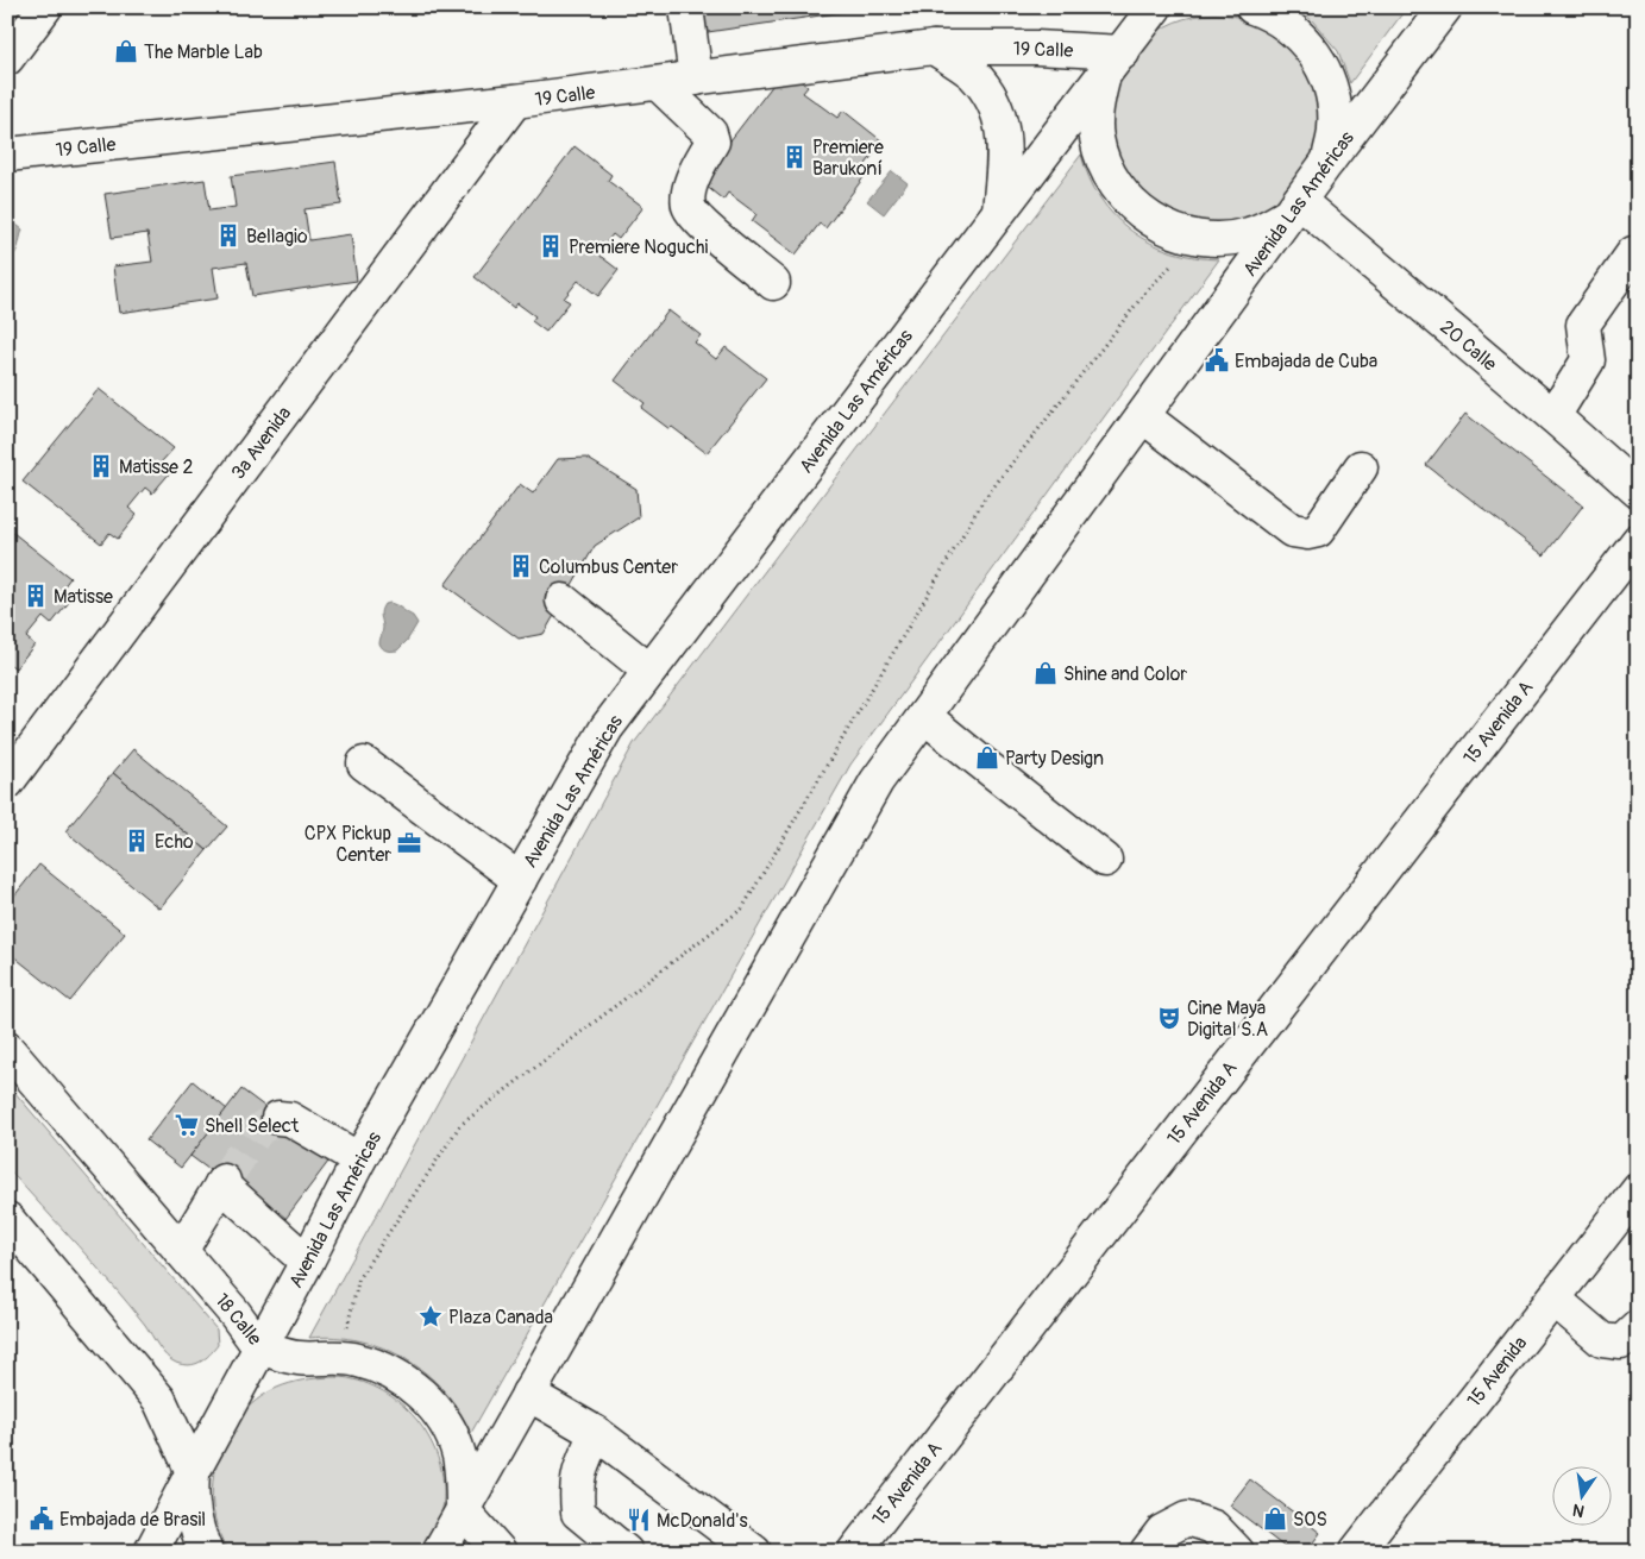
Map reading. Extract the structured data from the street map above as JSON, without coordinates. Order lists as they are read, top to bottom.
{
  "streets": {
    "street": [
      "19 Calle",
      "Avenida Las Américas",
      "20 Calle",
      "3a Avenida",
      "15 Avenida A",
      "18 Calle",
      "15 Avenida"
    ]
  },
  "crossings": [
    ["19 Calle", "Avenida Las Américas"],
    ["19 Calle", "3a Avenida"],
    ["Avenida Las Américas", "20 Calle"],
    ["Avenida Las Américas", "18 Calle"]
  ],
  "places": {
    "shop": [
      "The Marble Lab",
      "Shine and Color",
      "Party Design",
      "SOS"
    ],
    "building": [
      "Premiere Barukoní",
      "Bellagio",
      "Premiere Noguchi",
      "Matisse 2",
      "Columbus Center",
      "Matisse",
      "Echo"
    ],
    "public building": ["Embajada de Cuba", "Embajada de Brasil"],
    "office": ["CPX Pickup Center"],
    "theatre": ["Cine Maya Digital S.A"],
    "supermarket": ["Shell Select"],
    "place": ["Plaza Canada"],
    "restaurant": ["McDonald's"]
  },
  "north": "bottom"
}
